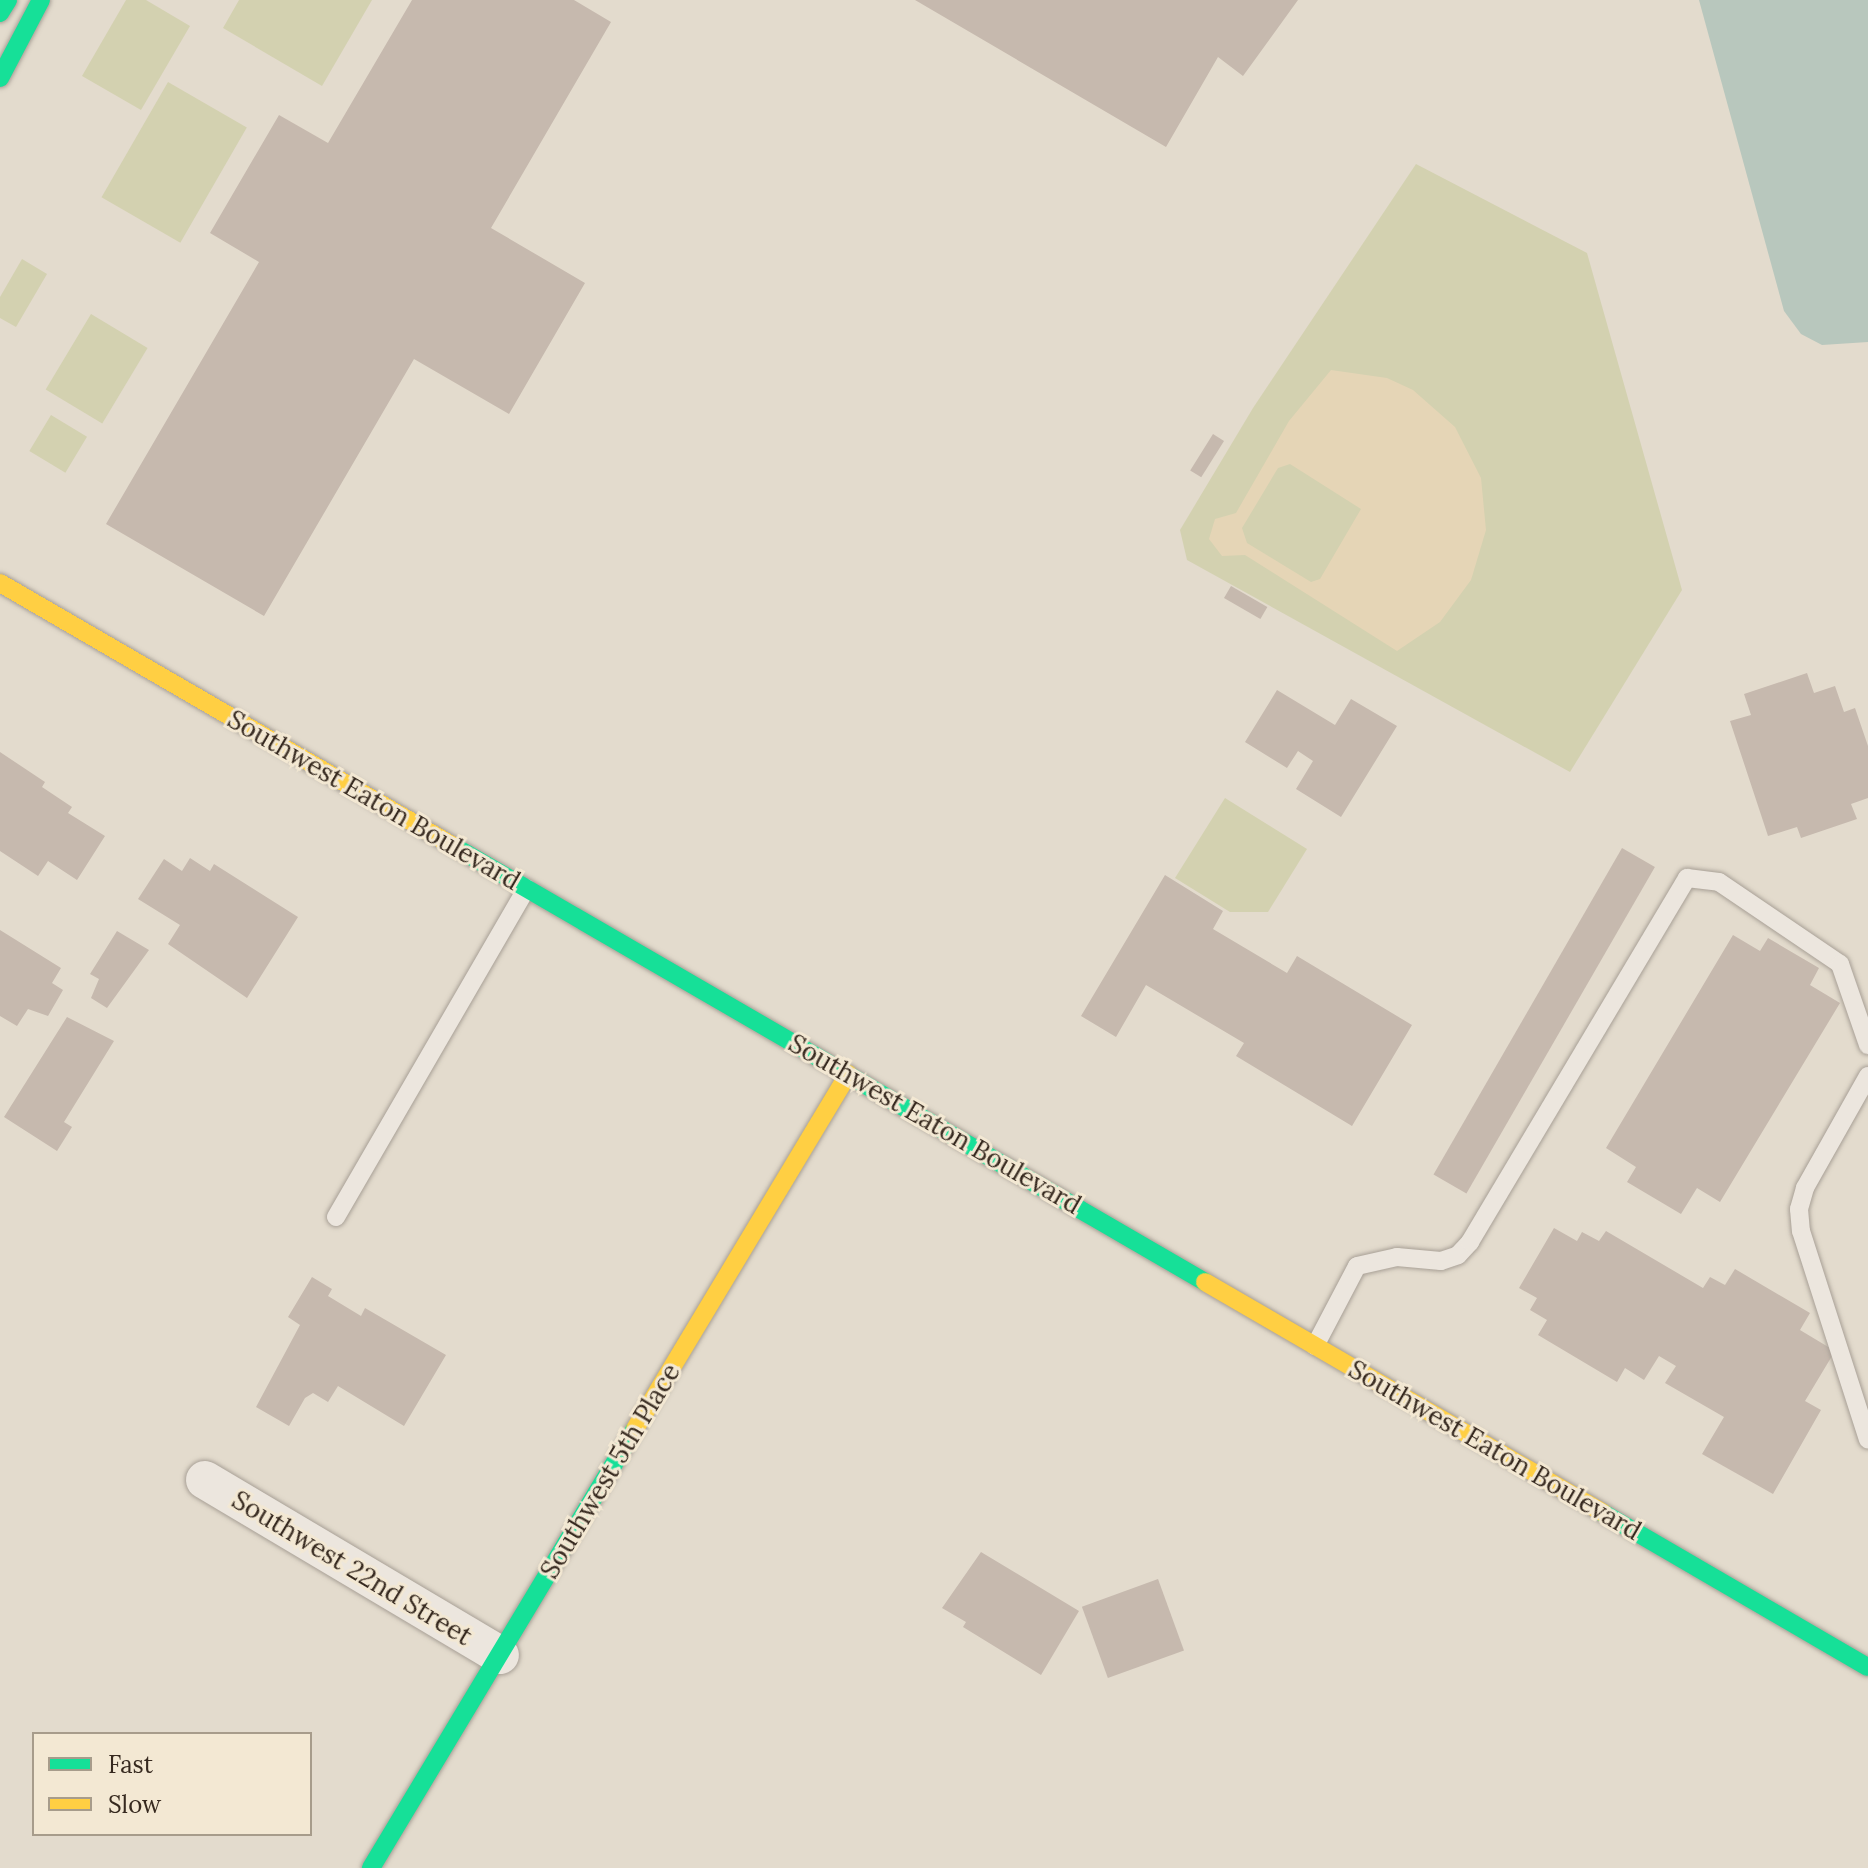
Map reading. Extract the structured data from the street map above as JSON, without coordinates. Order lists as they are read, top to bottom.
{
  "streets": {
    "main road": ["Southwest Eaton Boulevard", "Southwest 5th Place"],
    "street": ["Southwest 22nd Street"]
  },
  "crossings": [
    ["Southwest Eaton Boulevard", "Southwest 5th Place"],
    ["Southwest 5th Place", "Southwest 22nd Street"]
  ],
  "legend": ["Fast", "Slow"]
}
